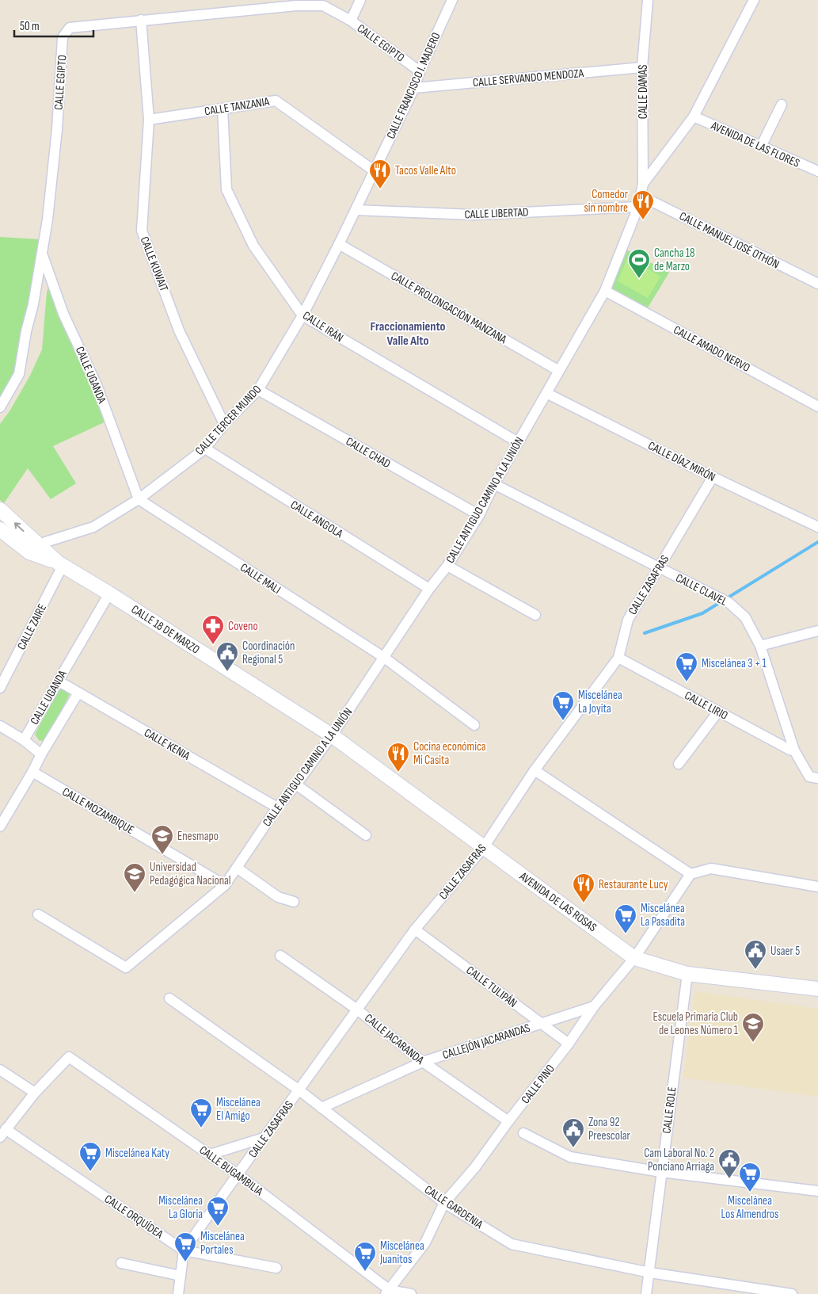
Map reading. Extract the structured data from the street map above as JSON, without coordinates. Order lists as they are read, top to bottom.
{
  "streets": {
    "street": [
      "CALLE EGIPTO",
      "CALLE SERVANDO MENDOZA",
      "CALLE FRANCISCO I. MADERO",
      "CALLE DAMAS",
      "CALLE TANZANIA",
      "AVENIDA DE LAS FLORES",
      "CALLE LIBERTAD",
      "CALLE MANUEL JOSÉ OTHÓN",
      "CALLE KUWAIT",
      "CALLE PROLONGACIÓN MANZANA",
      "CALLE IRÁN",
      "CALLE AMADO NERVO",
      "CALLE UGANDA",
      "CALLE TERCER MUNDO",
      "CALLE CHAD",
      "CALLE DÍAZ MIRÓN",
      "CALLE ANTIGUO CAMINO A LA UNIÓN",
      "CALLE ANGOLA",
      "CALLE MALI",
      "CALLE ZASAFRAS",
      "CALLE CLAVEL",
      "CALLE ZAIRE",
      "CALLE 18 DE MARZO",
      "CALLE LIRIO",
      "CALLE KENIA",
      "CALLE MOZAMBIQUE",
      "AVENIDA DE LAS ROSAS",
      "CALLE TULIPÁN",
      "CALLE JACARANDA",
      "CALLEJÓN JACARANDAS",
      "CALLE PINO",
      "CALLE ROLE",
      "CALLE BUGAMBILIA",
      "CALLE GARDENIA",
      "CALLE ORQUÍDEA"
    ]
  },
  "crossings": [
    ["CALLE EGIPTO", "CALLE FRANCISCO I. MADERO"],
    ["CALLE EGIPTO", "CALLE KUWAIT"],
    ["CALLE EGIPTO", "CALLE UGANDA"],
    ["CALLE SERVANDO MENDOZA", "CALLE FRANCISCO I. MADERO"],
    ["CALLE SERVANDO MENDOZA", "CALLE DAMAS"],
    ["CALLE FRANCISCO I. MADERO", "CALLE TANZANIA"],
    ["CALLE FRANCISCO I. MADERO", "CALLE TERCER MUNDO"],
    ["CALLE DAMAS", "CALLE ANTIGUO CAMINO A LA UNIÓN"],
    ["CALLE TANZANIA", "CALLE KUWAIT"],
    ["CALLE TANZANIA", "CALLE IRÁN"],
    ["CALLE TANZANIA", "CALLE TERCER MUNDO"],
    ["AVENIDA DE LAS FLORES", "CALLE ANTIGUO CAMINO A LA UNIÓN"],
    ["CALLE LIBERTAD", "CALLE TERCER MUNDO"],
    ["CALLE LIBERTAD", "CALLE ANTIGUO CAMINO A LA UNIÓN"],
    ["CALLE MANUEL JOSÉ OTHÓN", "CALLE ANTIGUO CAMINO A LA UNIÓN"],
    ["CALLE KUWAIT", "CALLE TERCER MUNDO"],
    ["CALLE PROLONGACIÓN MANZANA", "CALLE TERCER MUNDO"],
    ["CALLE PROLONGACIÓN MANZANA", "CALLE ANTIGUO CAMINO A LA UNIÓN"],
    ["CALLE IRÁN", "CALLE TERCER MUNDO"],
    ["CALLE IRÁN", "CALLE ANTIGUO CAMINO A LA UNIÓN"],
    ["CALLE AMADO NERVO", "CALLE ANTIGUO CAMINO A LA UNIÓN"],
    ["CALLE UGANDA", "CALLE TERCER MUNDO"],
    ["CALLE UGANDA", "CALLE MALI"],
    ["CALLE UGANDA", "CALLE 18 DE MARZO"],
    ["CALLE UGANDA", "CALLE KENIA"],
    ["CALLE TERCER MUNDO", "CALLE CHAD"],
    ["CALLE TERCER MUNDO", "CALLE ANGOLA"],
    ["CALLE TERCER MUNDO", "CALLE MALI"],
    ["CALLE TERCER MUNDO", "CALLE 18 DE MARZO"],
    ["CALLE CHAD", "CALLE ANTIGUO CAMINO A LA UNIÓN"],
    ["CALLE DÍAZ MIRÓN", "CALLE ANTIGUO CAMINO A LA UNIÓN"],
    ["CALLE DÍAZ MIRÓN", "CALLE ZASAFRAS"],
    ["CALLE ANTIGUO CAMINO A LA UNIÓN", "CALLE ANGOLA"],
    ["CALLE ANTIGUO CAMINO A LA UNIÓN", "CALLE MALI"],
    ["CALLE ANTIGUO CAMINO A LA UNIÓN", "CALLE CLAVEL"],
    ["CALLE ANTIGUO CAMINO A LA UNIÓN", "CALLE 18 DE MARZO"],
    ["CALLE ANTIGUO CAMINO A LA UNIÓN", "CALLE KENIA"],
    ["CALLE ANTIGUO CAMINO A LA UNIÓN", "CALLE MOZAMBIQUE"],
    ["CALLE ANTIGUO CAMINO A LA UNIÓN", "AVENIDA DE LAS ROSAS"],
    ["CALLE ZASAFRAS", "CALLE CLAVEL"],
    ["CALLE ZASAFRAS", "CALLE LIRIO"],
    ["CALLE ZASAFRAS", "AVENIDA DE LAS ROSAS"],
    ["CALLE ZASAFRAS", "CALLE TULIPÁN"],
    ["CALLE ZASAFRAS", "CALLE JACARANDA"],
    ["CALLE ZASAFRAS", "CALLE BUGAMBILIA"],
    ["CALLE ZASAFRAS", "CALLE GARDENIA"],
    ["CALLE ZASAFRAS", "CALLE ORQUÍDEA"],
    ["CALLE CLAVEL", "CALLE LIRIO"],
    ["CALLE ZAIRE", "CALLE 18 DE MARZO"],
    ["CALLE 18 DE MARZO", "AVENIDA DE LAS ROSAS"],
    ["AVENIDA DE LAS ROSAS", "CALLE PINO"],
    ["AVENIDA DE LAS ROSAS", "CALLE ROLE"],
    ["CALLE TULIPÁN", "CALLEJÓN JACARANDAS"],
    ["CALLE TULIPÁN", "CALLE PINO"],
    ["CALLE JACARANDA", "CALLEJÓN JACARANDAS"],
    ["CALLE JACARANDA", "CALLE PINO"],
    ["CALLEJÓN JACARANDAS", "CALLE PINO"],
    ["CALLEJÓN JACARANDAS", "CALLE GARDENIA"],
    ["CALLE PINO", "CALLE BUGAMBILIA"],
    ["CALLE PINO", "CALLE GARDENIA"],
    ["CALLE ROLE", "CALLE GARDENIA"]
  ],
  "districts": ["Fraccionamiento Valle Alto"],
  "places": {
    "restaurant": [
      "Tacos Valle Alto",
      "Comedor sin nombre",
      "Cocina económica Mi Casita",
      "Restaurante Lucy"
    ],
    "sports": ["Cancha 18 de Marzo"],
    "pharmacy": ["Coveno"],
    "public building": [
      "Coordinación Regional 5",
      "Usaer 5",
      "Zona 92 Preescolar",
      "Cam Laboral No. 2 Ponciano Arriaga"
    ],
    "supermarket": [
      "Miscelánea 3 + 1",
      "Miscelánea La Joyita",
      "Miscelánea La Pasadita",
      "Miscelánea El Amigo",
      "Miscelánea Katy",
      "Miscelánea Los Almendros",
      "Miscelánea La Gloria",
      "Miscelánea Portales",
      "Miscelánea Juanitos"
    ],
    "school or university": ["Enesmapo", "Universidad Pedagógica Nacional", "Escuela Primaria Club de Leones Número 1"]
  },
  "scale_bar": "50 m"
}
